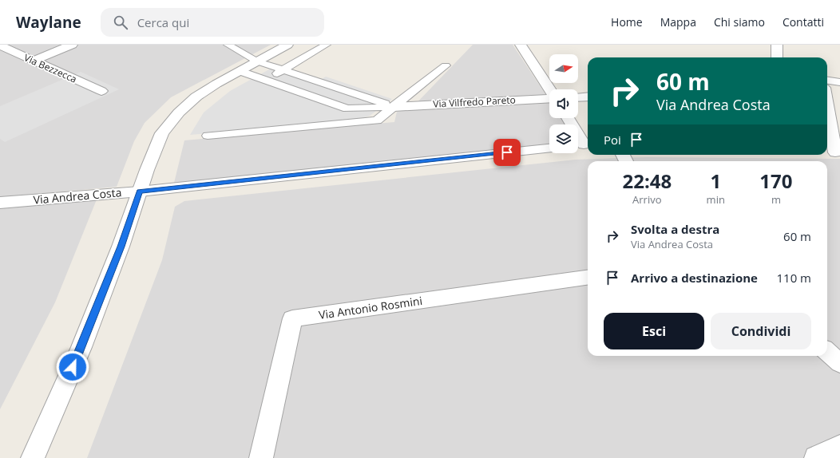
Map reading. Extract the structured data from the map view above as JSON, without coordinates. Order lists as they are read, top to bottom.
{
  "streets": {
    "street": [
      "Via Bezzecca",
      "Via Vilfredo Pareto",
      "Via Andrea Costa",
      "Via Antonio Rosmini"
    ]
  },
  "north": "right",
  "page": {
    "header": "Waylane",
    "search": "Cerca qui",
    "nav": [
      "Home",
      "Mappa",
      "Chi siamo",
      "Contatti"
    ],
    "turn": ["60 m", "Via Andrea Costa"],
    "then": "Poi",
    "eta": [
      "22:48",
      "Arrivo",
      "1",
      "min",
      "170",
      "m"
    ],
    "list": [
      {
        "name": "Svolta a destra",
        "note": "Via Andrea Costa",
        "value": "60 m"
      },
      {
        "name": "Arrivo a destinazione",
        "value": "110 m"
      }
    ],
    "buttons": ["Esci", "Condividi"]
  }
}
